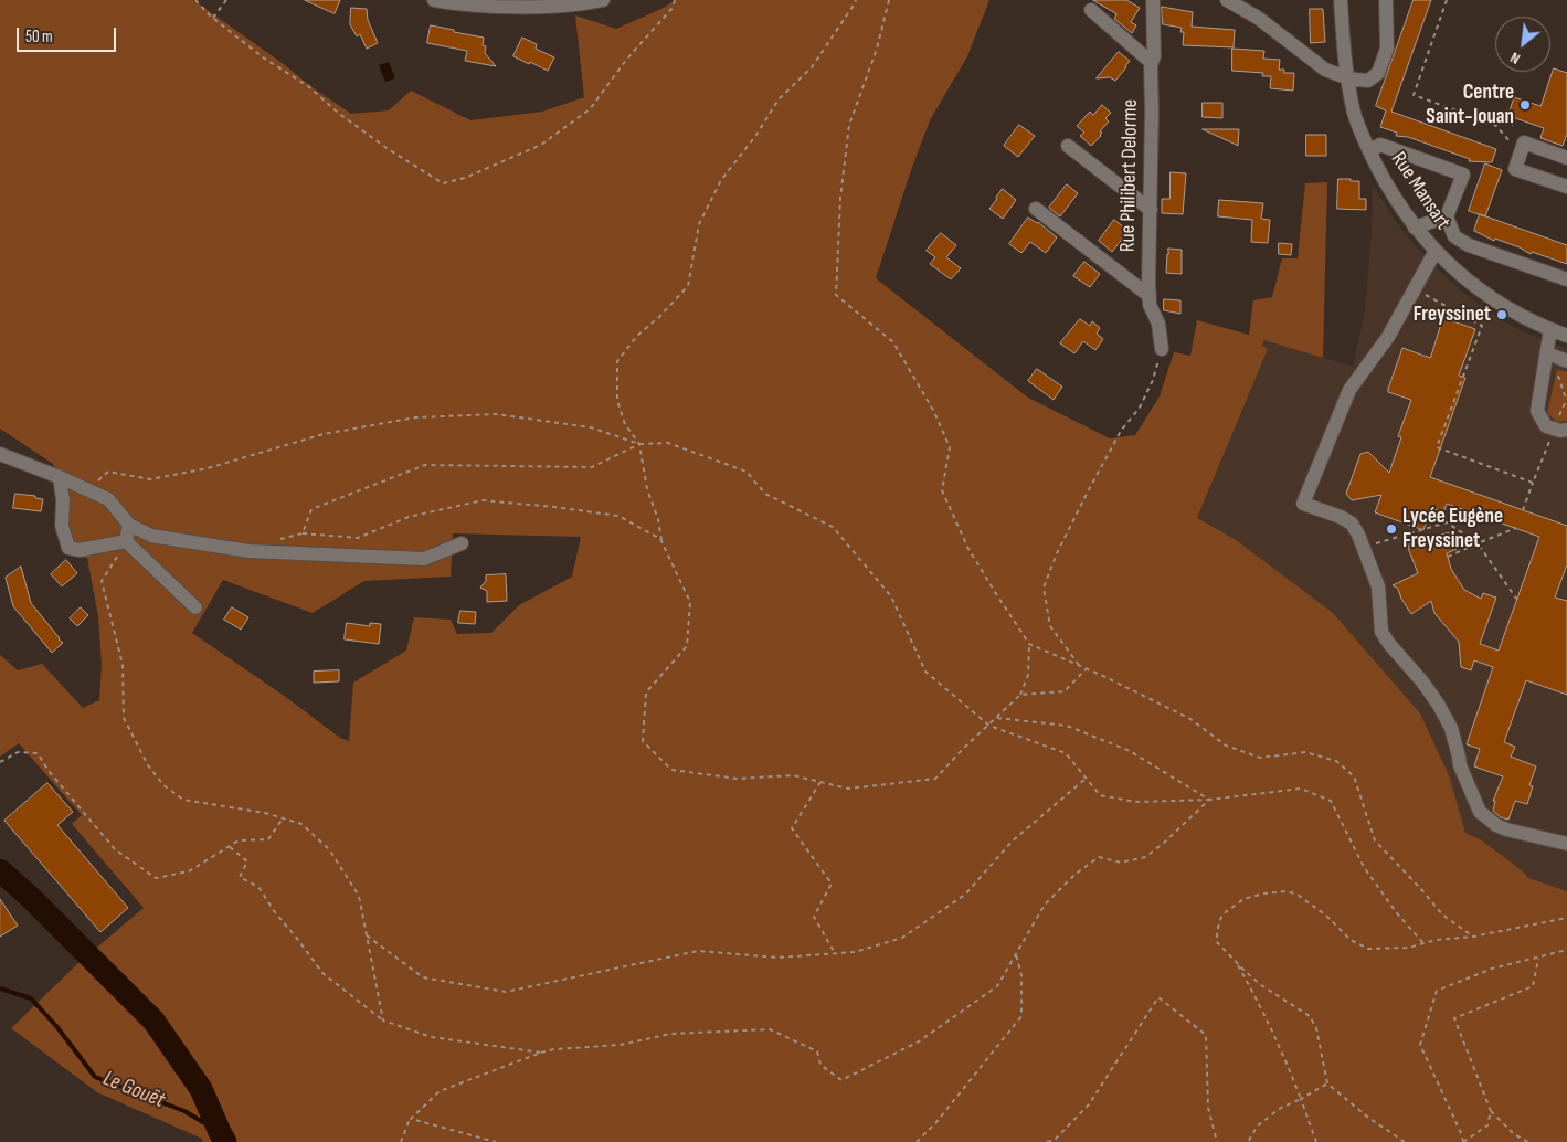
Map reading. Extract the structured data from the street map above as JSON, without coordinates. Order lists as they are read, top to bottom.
{
  "streets": {
    "street": ["Rue Philibert Delorme", "Rue Mansart"]
  },
  "water": ["Le Gouët"],
  "places": ["Centre Saint-Jouan", "Freyssinet", "Lycée Eugène Freyssinet"],
  "scale_bar": "50 m",
  "north": "bottom left"
}
